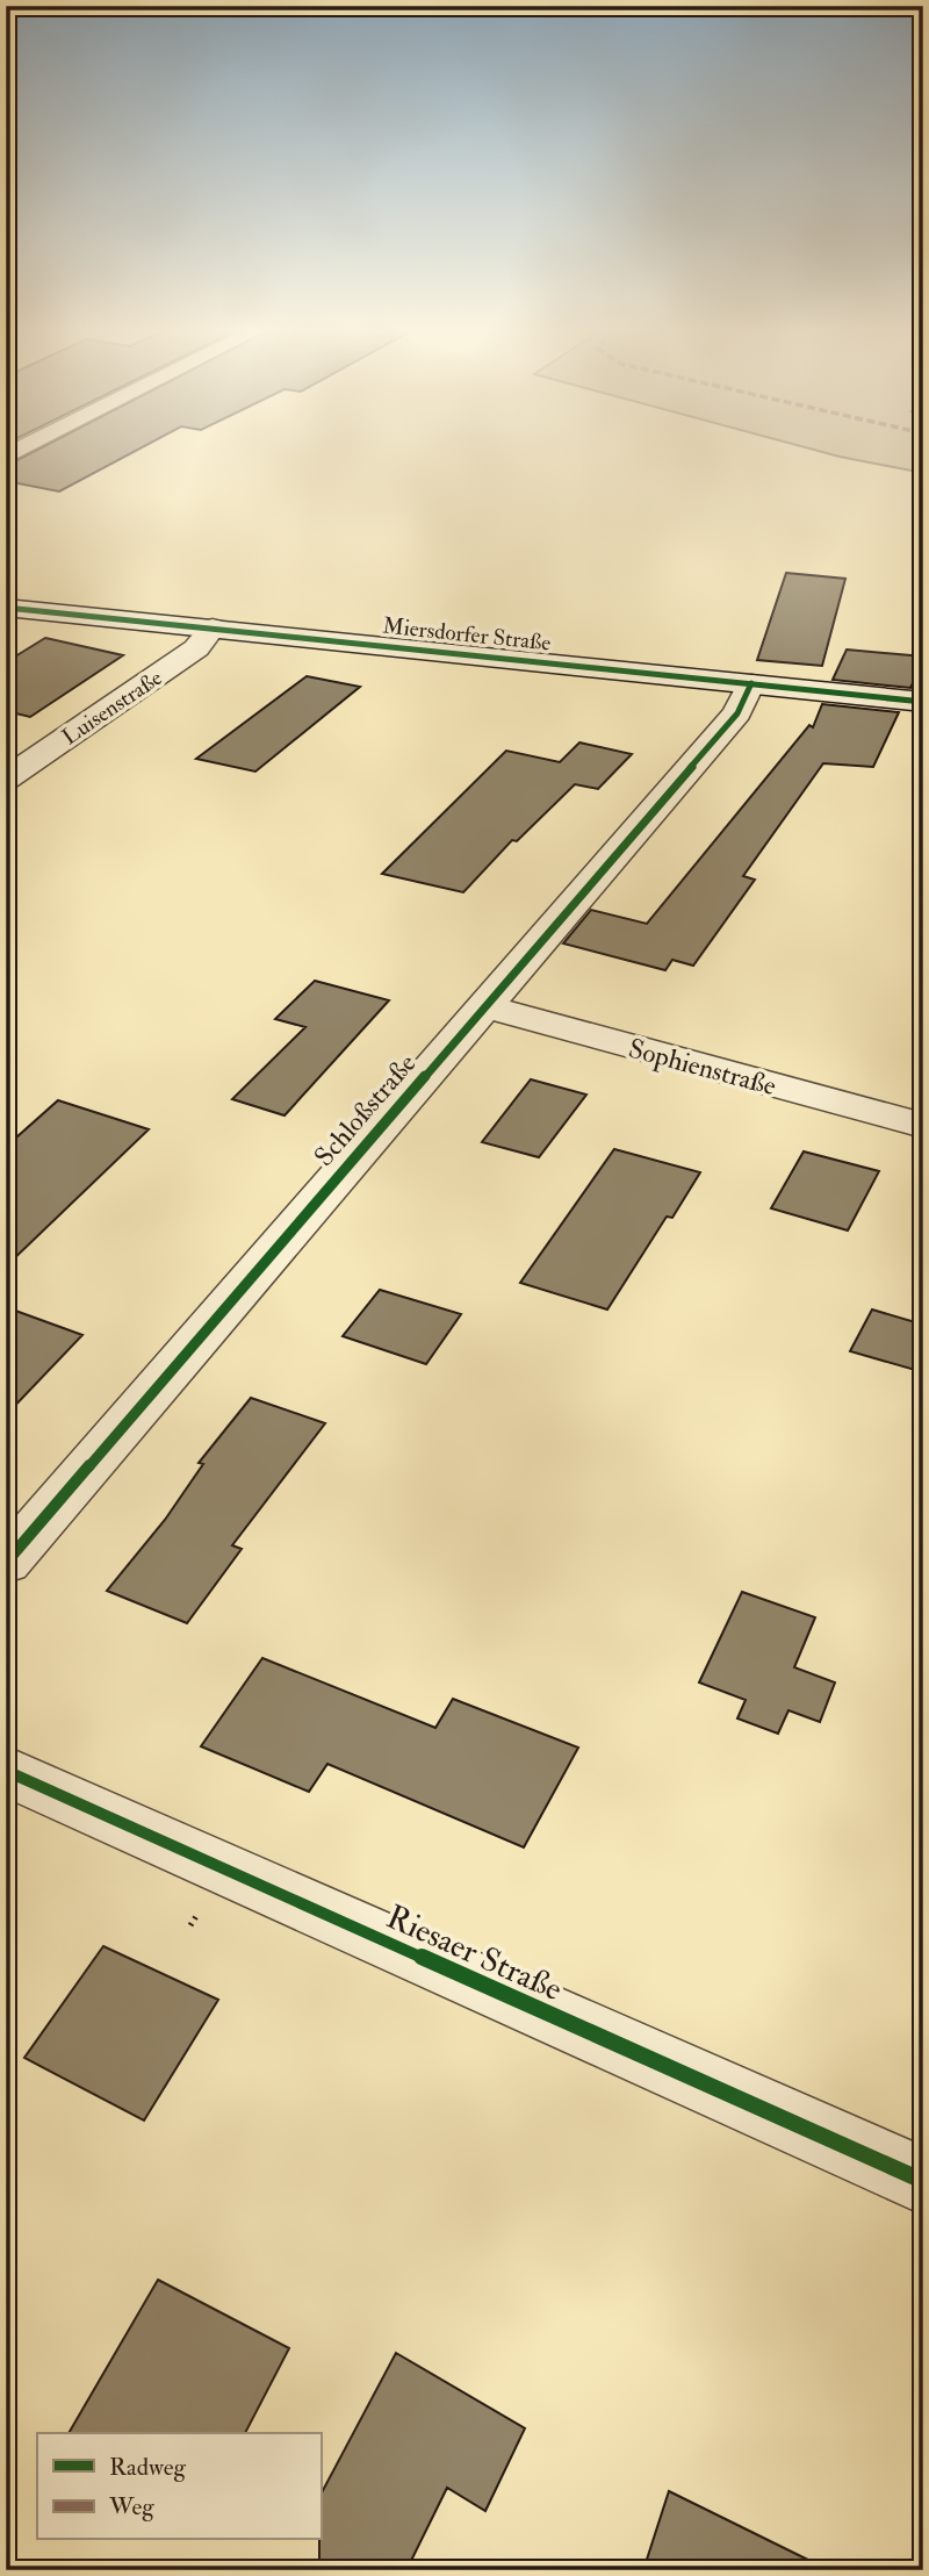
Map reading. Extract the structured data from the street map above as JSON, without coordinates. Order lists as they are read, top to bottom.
{
  "streets": {
    "street": [
      "Miersdorfer Straße",
      "Luisenstraße",
      "Sophienstraße",
      "Schloßstraße",
      "Riesaer Straße"
    ]
  },
  "crossings": [
    ["Miersdorfer Straße", "Luisenstraße"],
    ["Miersdorfer Straße", "Schloßstraße"],
    ["Sophienstraße", "Schloßstraße"]
  ],
  "legend": ["Radweg", "Weg"]
}
